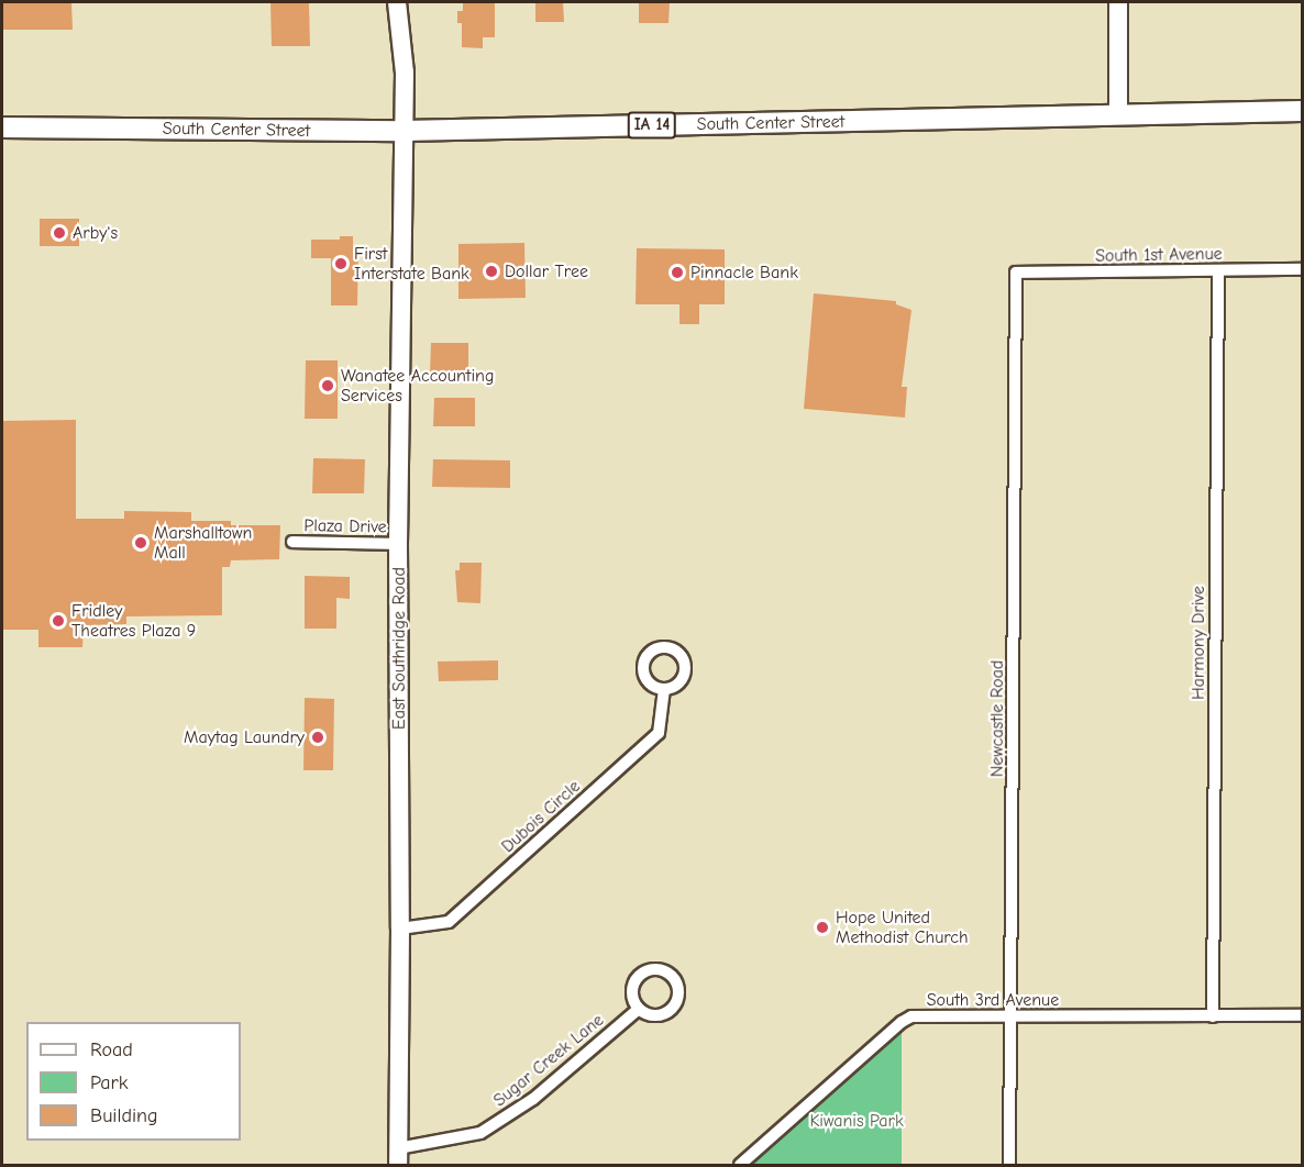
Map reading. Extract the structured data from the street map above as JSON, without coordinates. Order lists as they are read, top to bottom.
{
  "streets": {
    "main road": ["South Center Street", "IA 14"],
    "street": [
      "South 1st Avenue",
      "Plaza Drive",
      "Harmony Drive",
      "East Southridge Road",
      "Newcastle Road",
      "Dubois Circle",
      "South 3rd Avenue",
      "Sugar Creek Lane"
    ]
  },
  "crossings": [
    ["South Center Street", "East Southridge Road"],
    ["South 1st Avenue", "Harmony Drive"],
    ["South 1st Avenue", "Newcastle Road"],
    ["Plaza Drive", "East Southridge Road"],
    ["Harmony Drive", "South 3rd Avenue"],
    ["East Southridge Road", "Dubois Circle"],
    ["East Southridge Road", "Sugar Creek Lane"],
    ["Newcastle Road", "South 3rd Avenue"]
  ],
  "parks": ["Kiwanis Park"],
  "places": [
    "Arby's",
    "First Interstate Bank",
    "Dollar Tree",
    "Pinnacle Bank",
    "Wanatee Accounting Services",
    "Marshalltown Mall",
    "Fridley Theatres Plaza 9",
    "Maytag Laundry",
    "Hope United Methodist Church"
  ],
  "legend": ["Road", "Park", "Building"]
}
